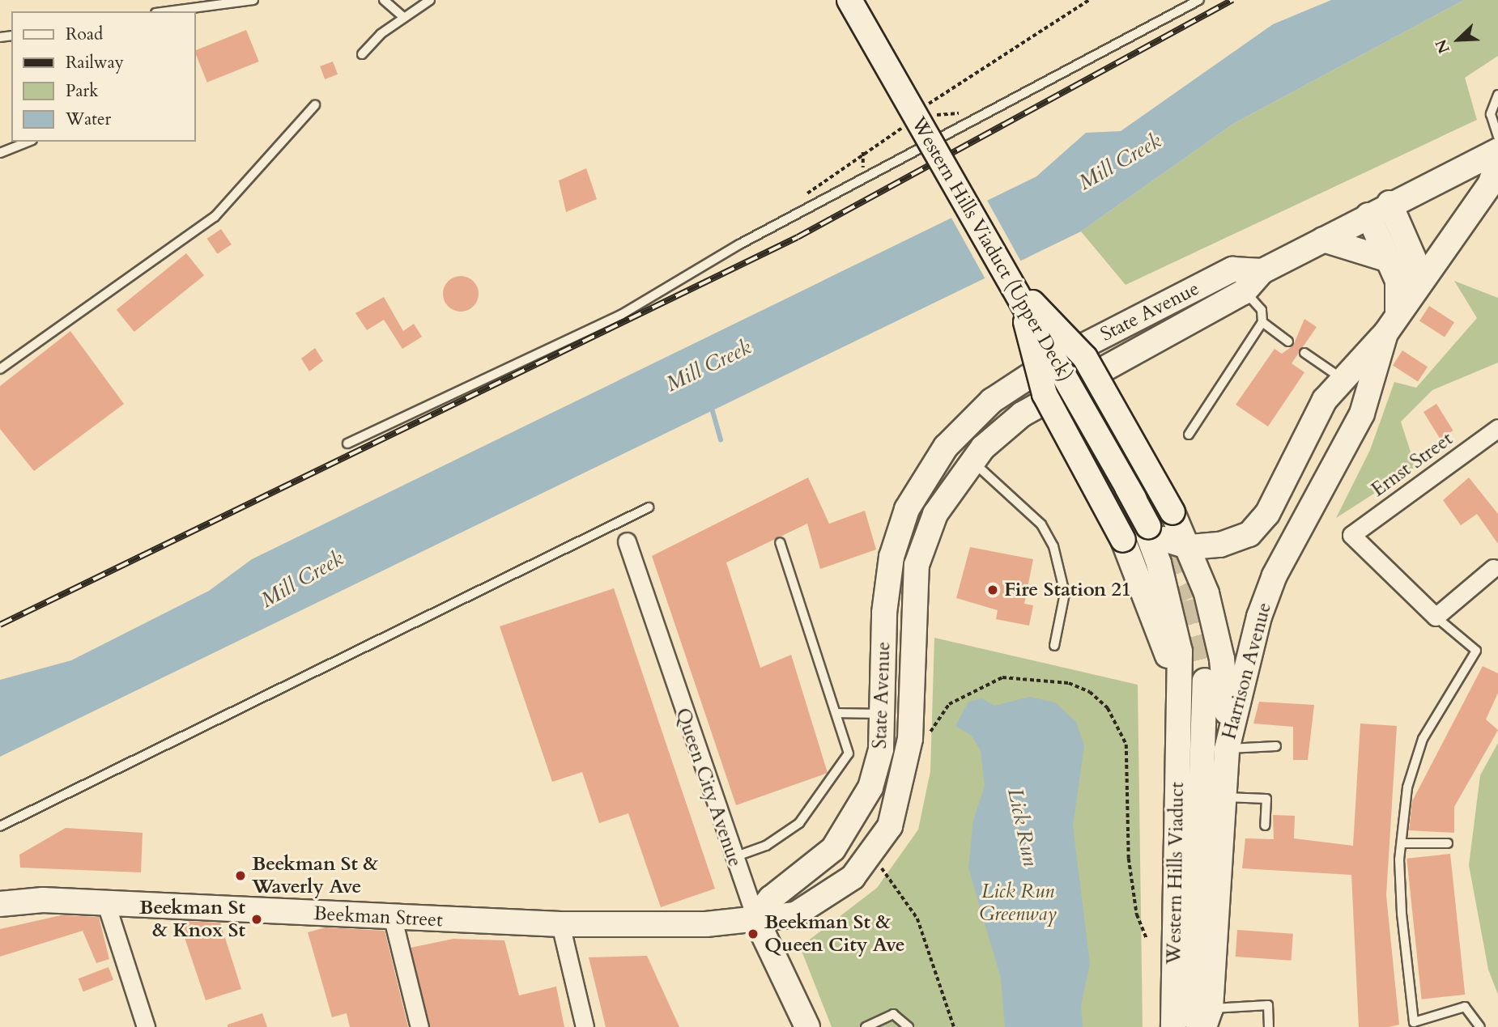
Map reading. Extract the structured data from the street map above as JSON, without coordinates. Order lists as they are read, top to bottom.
{
  "streets": {
    "main road": [
      "Western Hills Viaduct (Upper Deck)",
      "State Avenue",
      "Harrison Avenue",
      "Queen City Avenue",
      "Western Hills Viaduct",
      "Beekman Street"
    ],
    "street": ["Ernst Street"]
  },
  "crossings": [
    ["Western Hills Viaduct (Upper Deck)", "Western Hills Viaduct"],
    ["State Avenue", "Queen City Avenue"],
    ["State Avenue", "Beekman Street"],
    ["Queen City Avenue", "Beekman Street"]
  ],
  "water": ["Mill Creek", "Lick Run"],
  "parks": ["Lick Run Greenway"],
  "places": [
    "Fire Station 21",
    "Beekman St & Waverly Ave",
    "Beekman St & Knox St",
    "Beekman St & Queen City Ave"
  ],
  "legend": [
    "Road",
    "Railway",
    "Park",
    "Water"
  ],
  "north": "bottom left"
}
